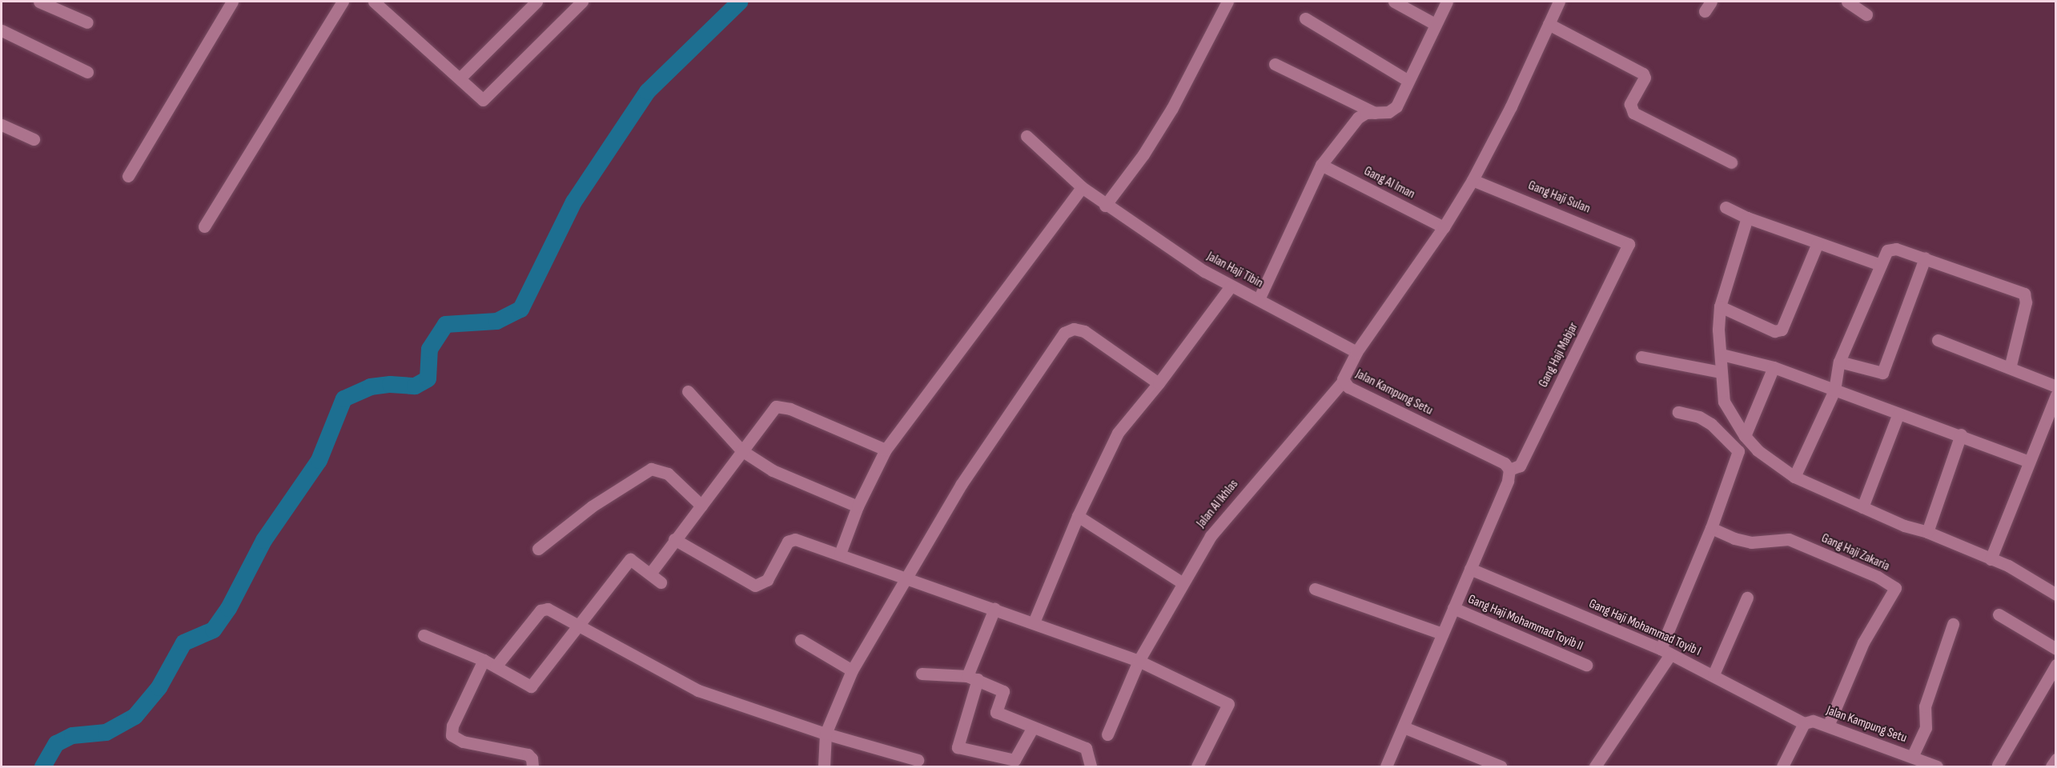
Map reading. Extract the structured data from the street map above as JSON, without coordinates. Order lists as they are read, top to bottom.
{
  "streets": {
    "street": [
      "Gang Al Iman",
      "Gang Haji Sulan",
      "Jalan Haji Tibin",
      "Gang Haji Mabjar",
      "Jalan Kampung Setu",
      "Jalan Al Ikhlas",
      "Gang Haji Zakaria",
      "Gang Haji Mohammad Toyib II",
      "Gang Haji Mohammad Toyib I"
    ]
  },
  "crossings": [
    ["Gang Al Iman", "Jalan Kampung Setu"],
    ["Gang Haji Sulan", "Gang Haji Mabjar"],
    ["Gang Haji Sulan", "Jalan Kampung Setu"],
    ["Jalan Haji Tibin", "Jalan Kampung Setu"],
    ["Gang Haji Mabjar", "Jalan Kampung Setu"],
    ["Jalan Kampung Setu", "Jalan Al Ikhlas"],
    ["Jalan Kampung Setu", "Gang Haji Zakaria"],
    ["Jalan Kampung Setu", "Gang Haji Mohammad Toyib I"]
  ]
}
